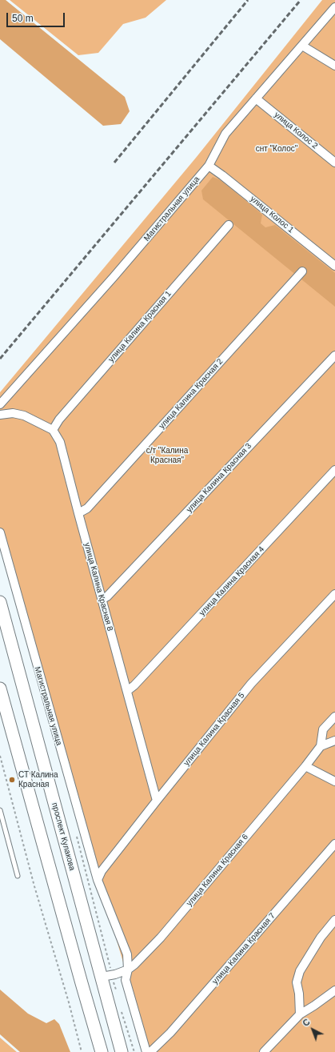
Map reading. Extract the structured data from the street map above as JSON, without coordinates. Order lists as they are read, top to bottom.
{
  "streets": {
    "main road": ["проспект Кулакова"],
    "street": [
      "улица Колос 2",
      "Магистральная улица",
      "улица Колос 1",
      "улица Калина Красная 1",
      "улица Калина Красная 2",
      "улица Калина Красная 3",
      "улица Калина Красная 4",
      "улица Калина Красная 8",
      "улица Калина Красная 5",
      "улица Калина Красная 6",
      "улица Калина Красная 7"
    ]
  },
  "crossings": [
    ["улица Колос 2", "Магистральная улица"],
    ["Магистральная улица", "улица Колос 1"],
    ["Магистральная улица", "улица Калина Красная 5"],
    ["Магистральная улица", "улица Калина Красная 6"],
    ["улица Калина Красная 1", "улица Калина Красная 8"],
    ["улица Калина Красная 2", "улица Калина Красная 8"],
    ["улица Калина Красная 3", "улица Калина Красная 8"],
    ["улица Калина Красная 4", "улица Калина Красная 8"],
    ["улица Калина Красная 8", "улица Калина Красная 5"],
    ["проспект Кулакова", "улица Калина Красная 6"]
  ],
  "parks": ["снт \"Колос\"", "с/т \"Калина Красная\""],
  "places": ["СТ Калина Красная"],
  "scale_bar": "50 m",
  "north": "top left"
}
